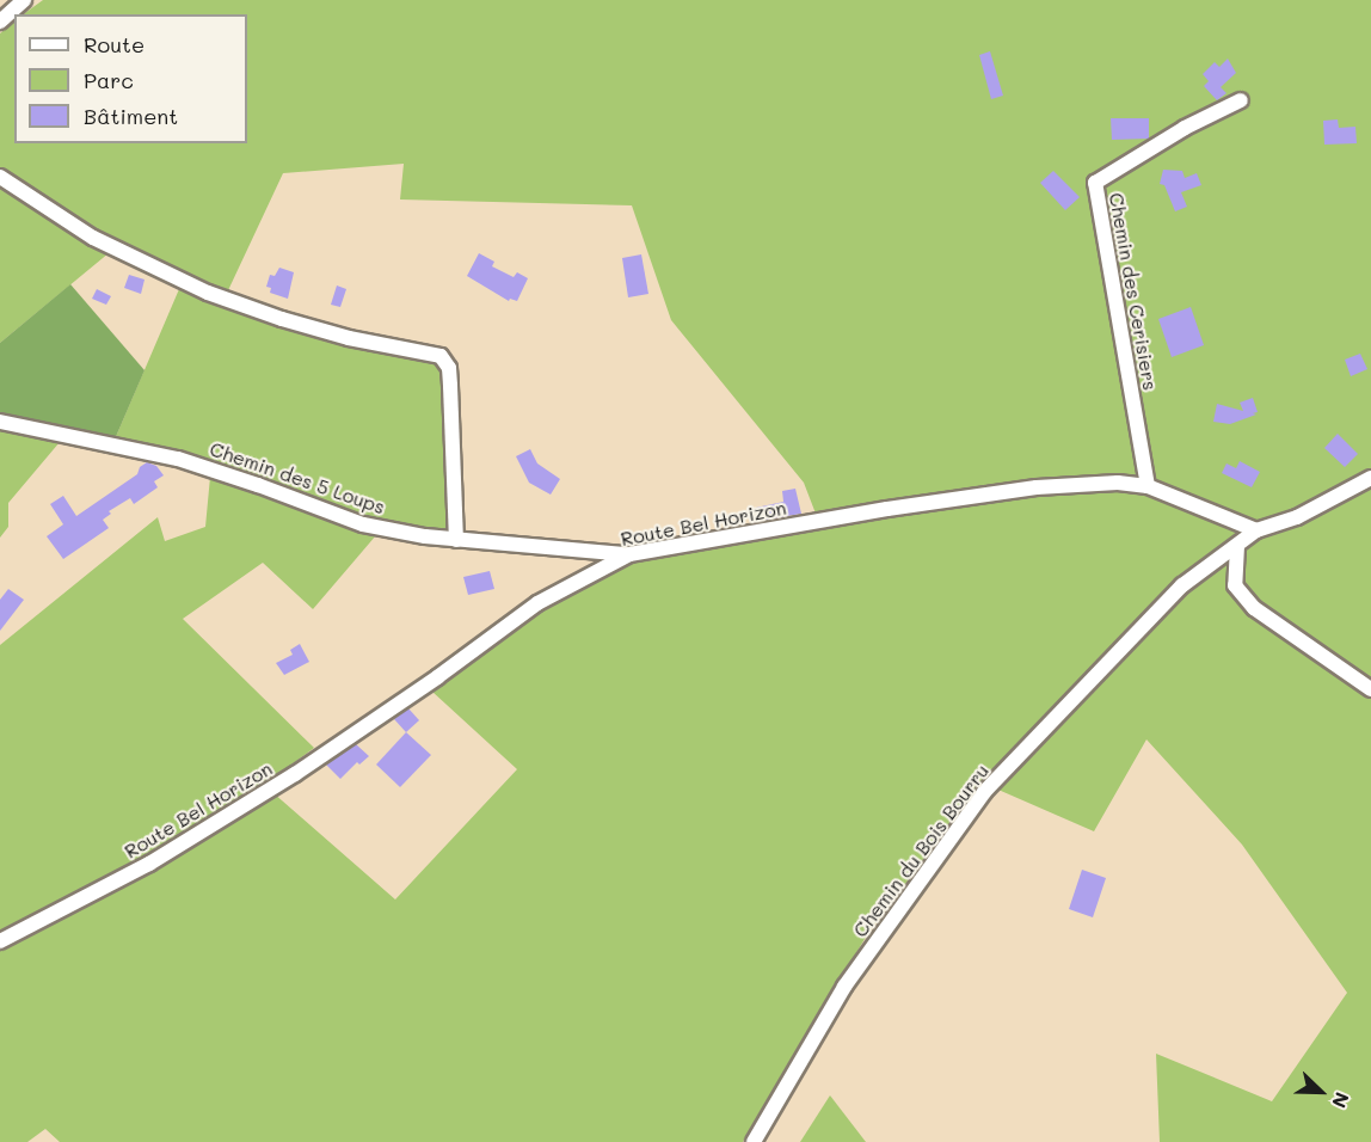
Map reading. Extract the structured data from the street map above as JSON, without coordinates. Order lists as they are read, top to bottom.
{
  "streets": {
    "street": [
      "Chemin des Cerisiers",
      "Chemin des 5 Loups",
      "Route Bel Horizon",
      "Chemin du Bois Bourru"
    ]
  },
  "crossings": [
    ["Chemin des Cerisiers", "Route Bel Horizon"],
    ["Chemin des 5 Loups", "Route Bel Horizon"],
    ["Route Bel Horizon", "Chemin du Bois Bourru"]
  ],
  "legend": ["Route", "Parc", "Bâtiment"],
  "north": "bottom right"
}
